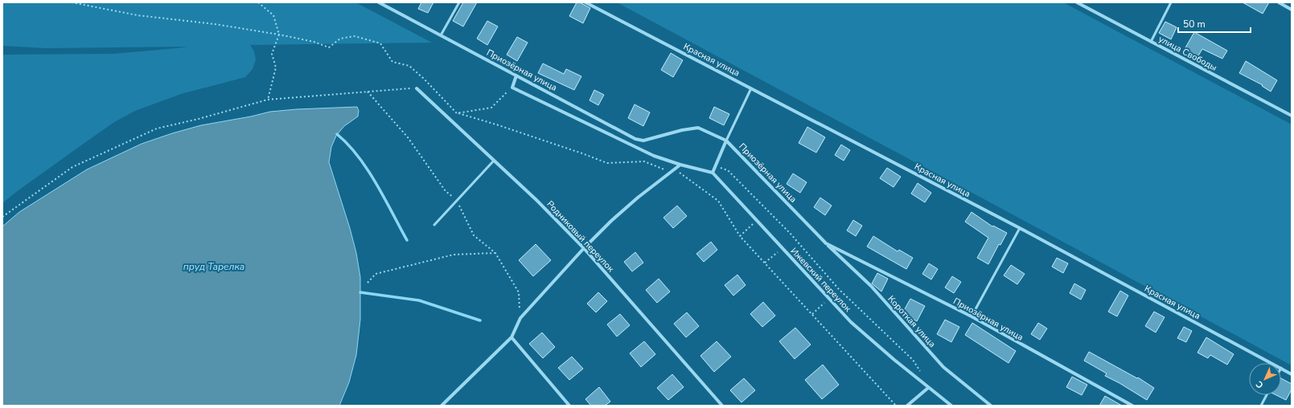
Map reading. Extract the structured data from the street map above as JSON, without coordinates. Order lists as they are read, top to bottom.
{
  "streets": {
    "street": [
      "улица Свободы",
      "Красная улица",
      "Приозёрная улица",
      "Родниковый переулок",
      "Ижевский переулок",
      "Короткая улица"
    ]
  },
  "crossings": [
    ["Приозёрная улица", "Короткая улица"]
  ],
  "water": ["пруд Тарелка"],
  "scale_bar": "50 m",
  "north": "bottom left"
}
